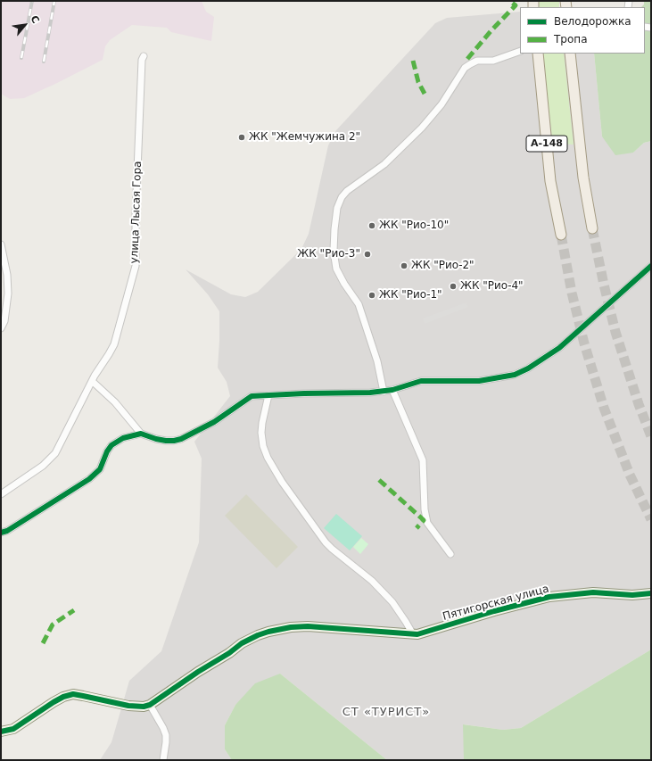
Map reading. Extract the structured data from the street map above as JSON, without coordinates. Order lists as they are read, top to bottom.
{
  "streets": {
    "main road": ["А-148"],
    "street": ["улица Лысая Гора", "Пятигорская улица"]
  },
  "districts": ["СТ «ТУРИСТ»"],
  "places": [
    "ЖК \"Жемчужина 2\"",
    "ЖК \"Рио-10\"",
    "ЖК \"Рио-3\"",
    "ЖК \"Рио-2\"",
    "ЖК \"Рио-4\"",
    "ЖК \"Рио-1\""
  ],
  "legend": ["Велодорожка", "Тропа"],
  "north": "top right"
}
